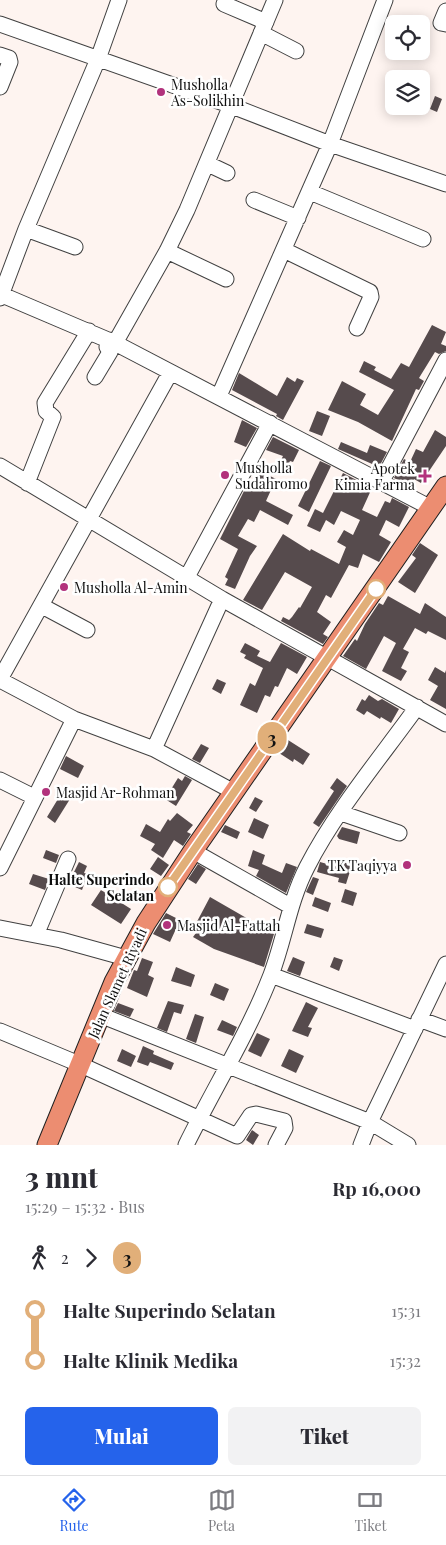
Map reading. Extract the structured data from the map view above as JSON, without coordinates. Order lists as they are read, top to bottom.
{
  "streets": {
    "main road": ["Jalan Slamet Riyadi"]
  },
  "places": {
    "other": [
      "Musholla As-Solikhin",
      "Musholla Sudahromo",
      "Musholla Al-Amin",
      "Masjid Ar-Rohman",
      "TK Taqiyya",
      "Halte Superindo Selatan",
      "Masjid Al-Fattah"
    ],
    "health": ["Apotek Kimia Farma"]
  },
  "lines": ["bus line 3"],
  "page": {
    "on_map": "3",
    "heading": ["3 mnt", "15:29 – 15:32 · Bus", "Rp 16,000"],
    "legs": ["2", "3"],
    "list": [
      {
        "name": "Halte Superindo Selatan",
        "value": "15:31"
      },
      {
        "name": "Halte Klinik Medika",
        "value": "15:32"
      }
    ],
    "buttons": ["Mulai", "Tiket"],
    "tabs": ["Rute", "Peta", "Tiket"]
  }
}
